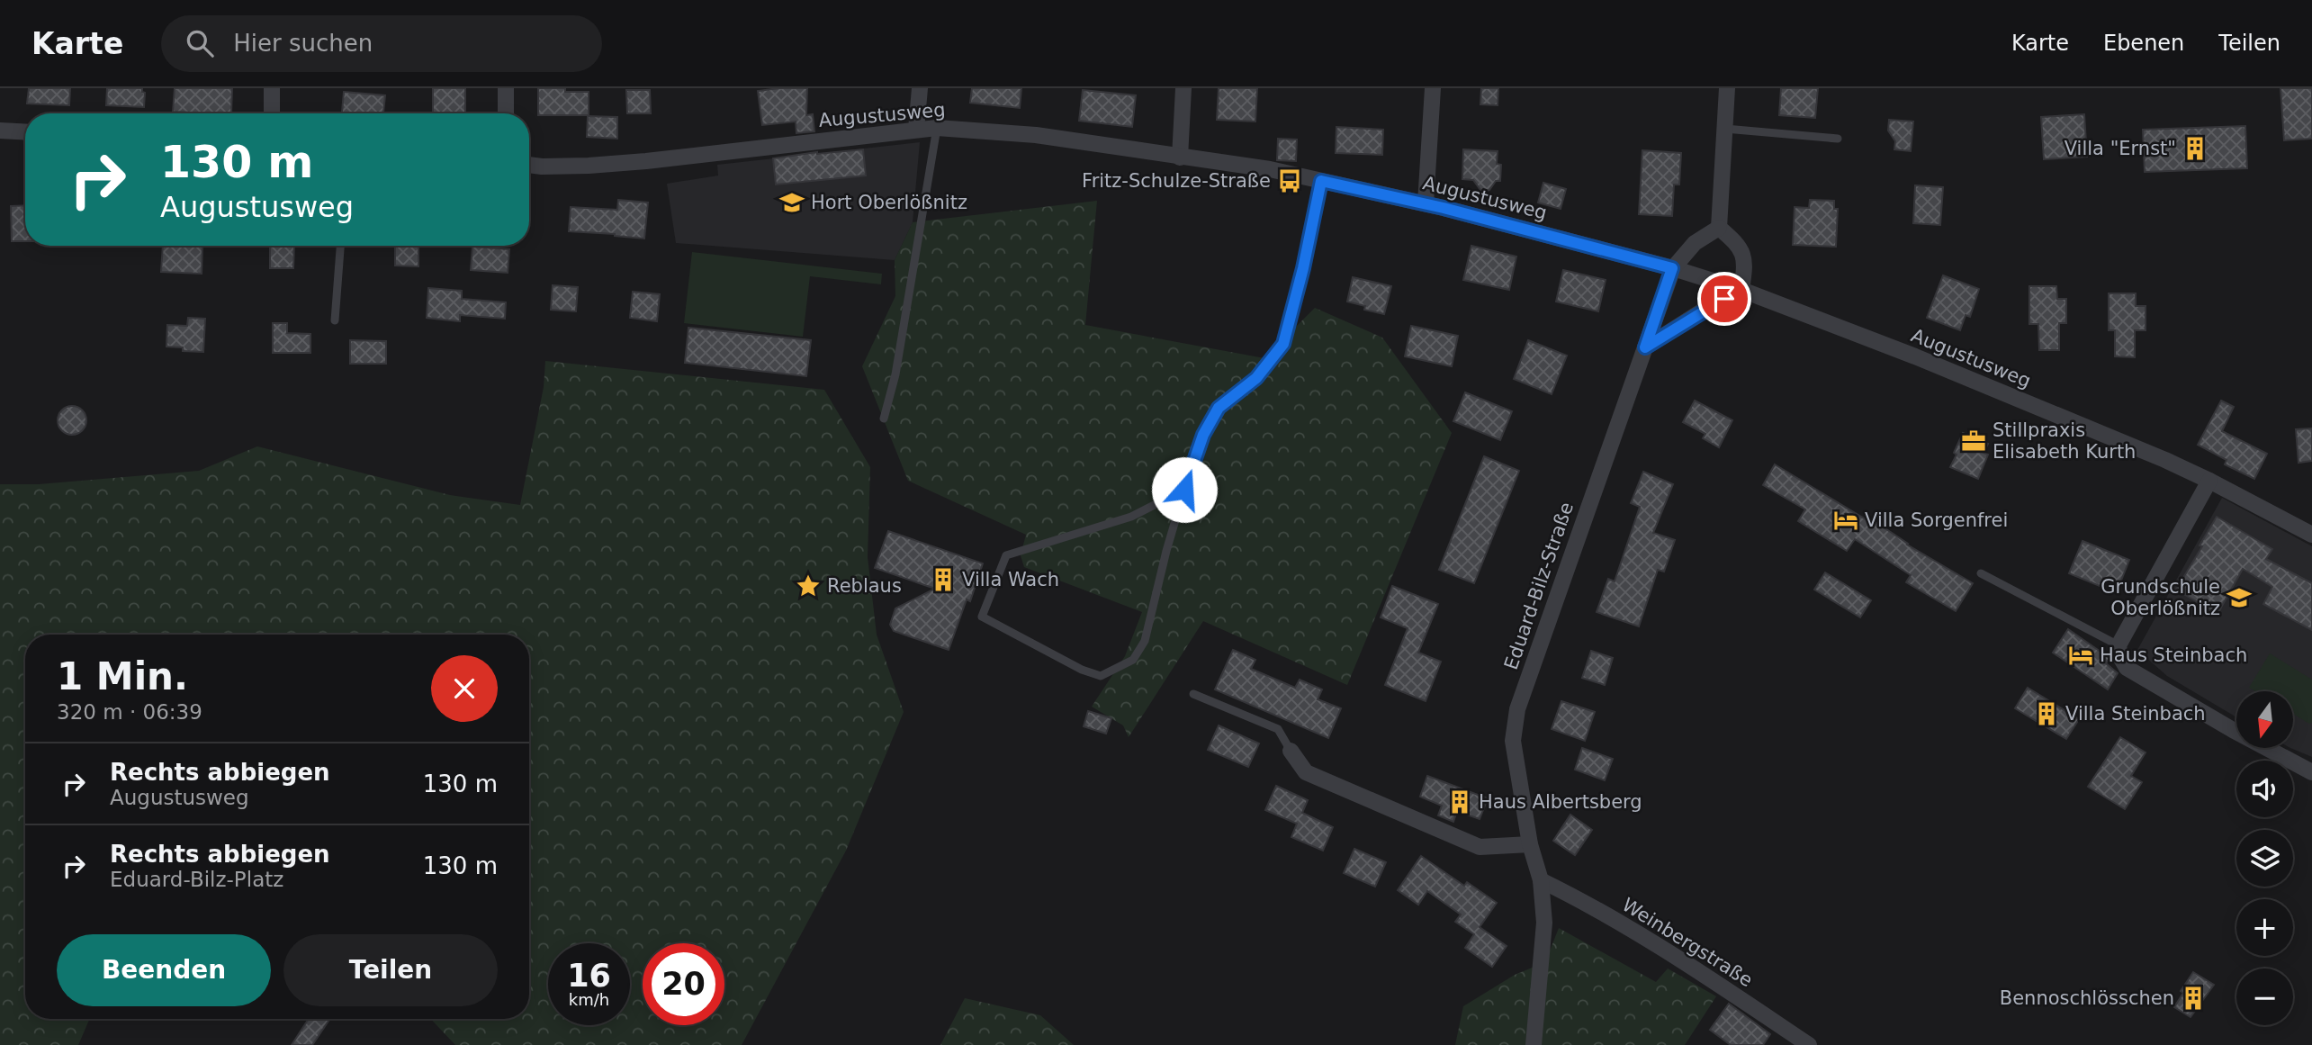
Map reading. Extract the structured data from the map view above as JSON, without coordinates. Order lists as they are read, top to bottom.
{
  "streets": {
    "street": ["Augustusweg", "Eduard-Bilz-Straße", "Weinbergstraße"]
  },
  "crossings": [
    ["Augustusweg", "Eduard-Bilz-Straße"],
    ["Eduard-Bilz-Straße", "Weinbergstraße"]
  ],
  "places": {
    "building": [
      "Villa \"Ernst\"",
      "Villa Wach",
      "Villa Steinbach",
      "Haus Albertsberg",
      "Bennoschlösschen"
    ],
    "bus stop": ["Fritz-Schulze-Straße"],
    "school or university": ["Hort Oberlößnitz", "Grundschule Oberlößnitz"],
    "office": ["Stillpraxis Elisabeth Kurth"],
    "hotel": ["Villa Sorgenfrei", "Haus Steinbach"],
    "place": ["Reblaus"]
  },
  "north": "bottom",
  "page": {
    "header": "Karte",
    "search": "Hier suchen",
    "nav": ["Karte", "Ebenen", "Teilen"],
    "turn": ["130 m", "Augustusweg"],
    "heading": ["1 Min.", "320 m · 06:39"],
    "map_buttons": ["+", "−"],
    "list": [
      {
        "name": "Rechts abbiegen",
        "note": "Augustusweg",
        "value": "130 m"
      },
      {
        "name": "Rechts abbiegen",
        "note": "Eduard-Bilz-Platz",
        "value": "130 m"
      }
    ],
    "buttons": ["Beenden", "Teilen"],
    "speed": "16 km/h",
    "limit": "20"
  }
}
